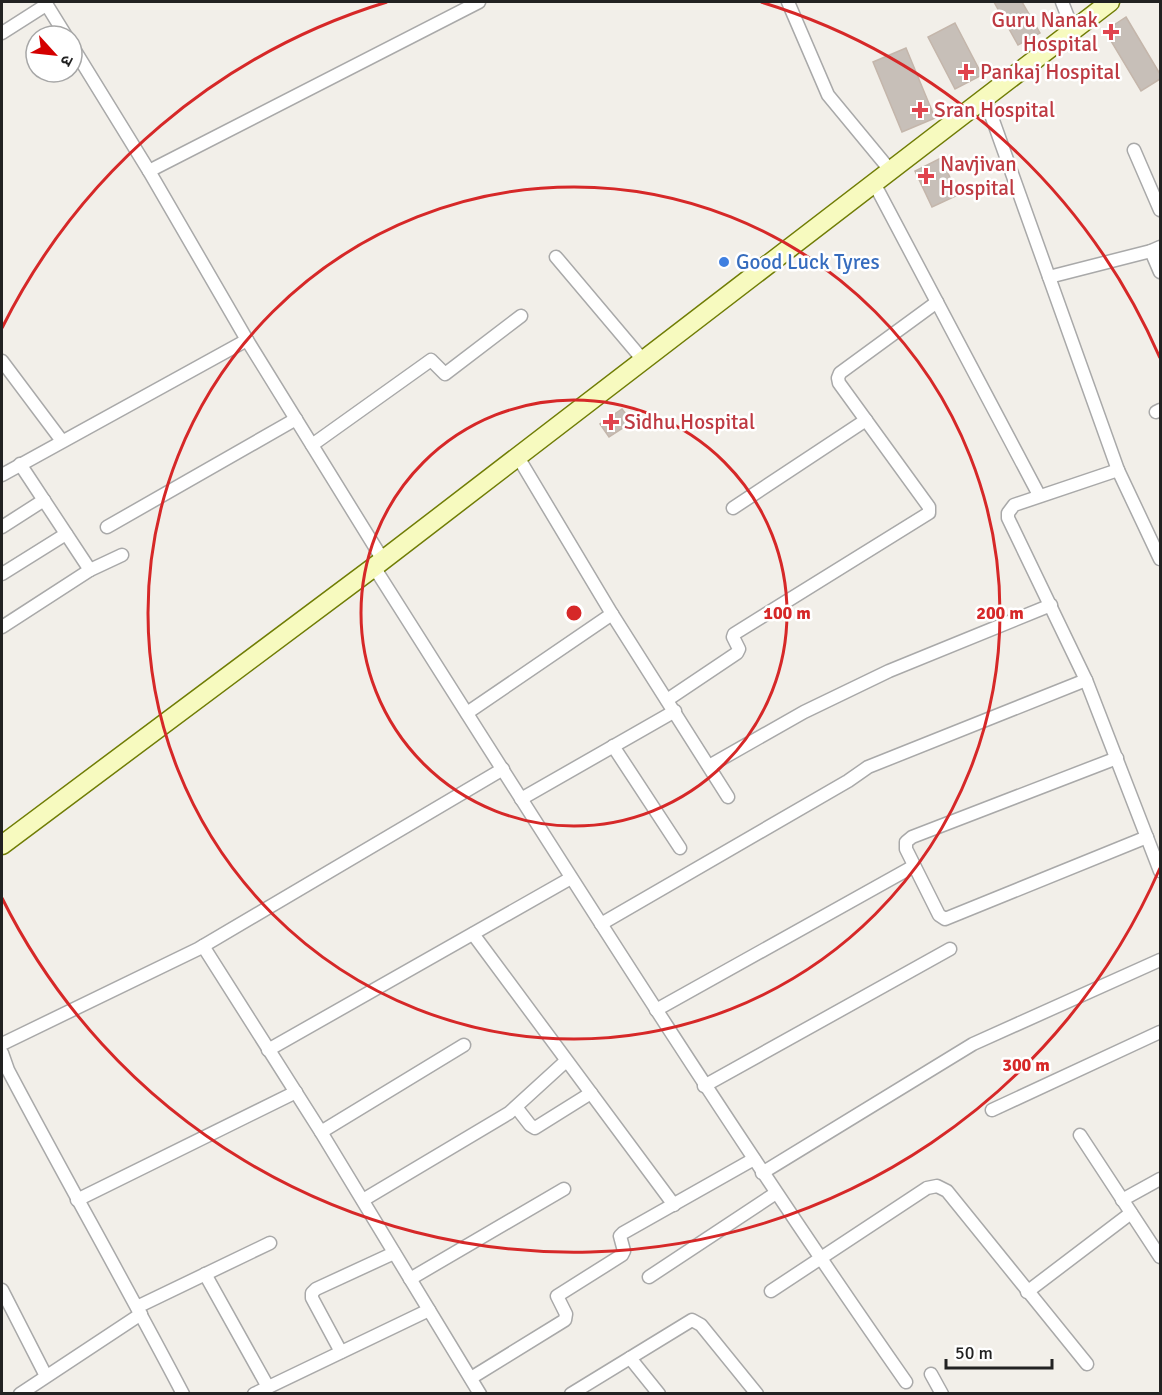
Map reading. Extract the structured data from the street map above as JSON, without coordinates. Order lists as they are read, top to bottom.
{
  "places": {
    "health": [
      "Guru Nanak Hospital",
      "Pankaj Hospital",
      "Sran Hospital",
      "Navjivan Hospital",
      "Sidhu Hospital"
    ],
    "other": ["Good Luck Tyres"]
  },
  "scale_bar": "50 m",
  "north": "bottom right",
  "rings": ["100 m", "200 m", "300 m"]
}
